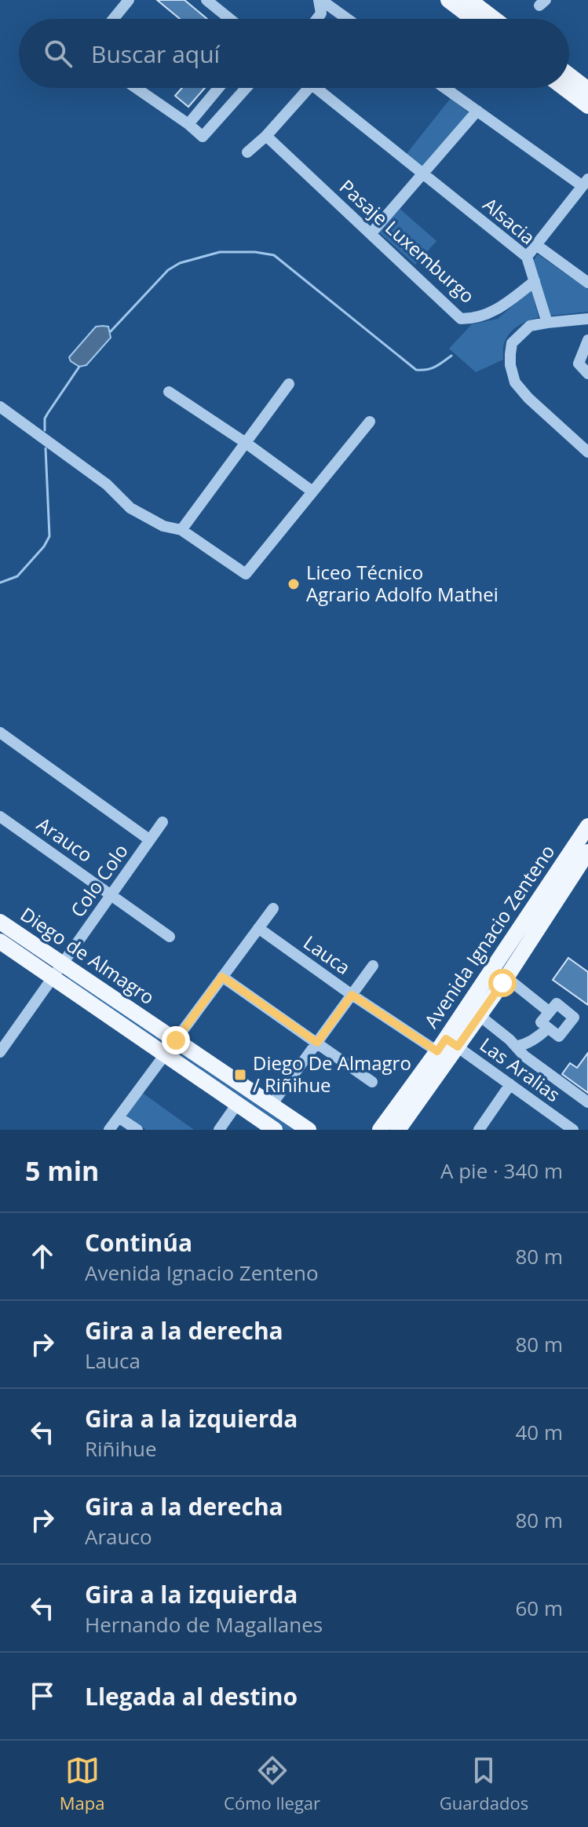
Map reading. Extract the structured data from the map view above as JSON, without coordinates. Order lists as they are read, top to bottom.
{
  "streets": {
    "main road": ["Avenida Ignacio Zenteno", "Diego de Almagro"],
    "street": [
      "Alsacia",
      "Pasaje Luxemburgo",
      "Arauco",
      "Colo Colo",
      "Lauca",
      "Las Aralias"
    ]
  },
  "crossings": [
    ["Alsacia", "Pasaje Luxemburgo"],
    ["Arauco", "Colo Colo"],
    ["Colo Colo", "Diego de Almagro"],
    ["Avenida Ignacio Zenteno", "Lauca"],
    ["Avenida Ignacio Zenteno", "Las Aralias"],
    ["Lauca", "Las Aralias"]
  ],
  "places": {
    "other": ["Liceo Técnico Agrario Adolfo Mathei"],
    "transit": ["Diego De Almagro / Riñihue"]
  },
  "page": {
    "search": "Buscar aquí",
    "heading": ["5 min", "A pie · 340 m"],
    "list": [
      ["Continúa", "Avenida Ignacio Zenteno", "80 m"],
      ["Gira a la derecha", "Lauca", "80 m"],
      ["Gira a la izquierda", "Riñihue", "40 m"],
      ["Gira a la derecha", "Arauco", "80 m"],
      ["Gira a la izquierda", "Hernando de Magallanes", "60 m"],
      "Llegada al destino"
    ],
    "nav": ["Mapa", "Cómo llegar", "Guardados"]
  }
}
